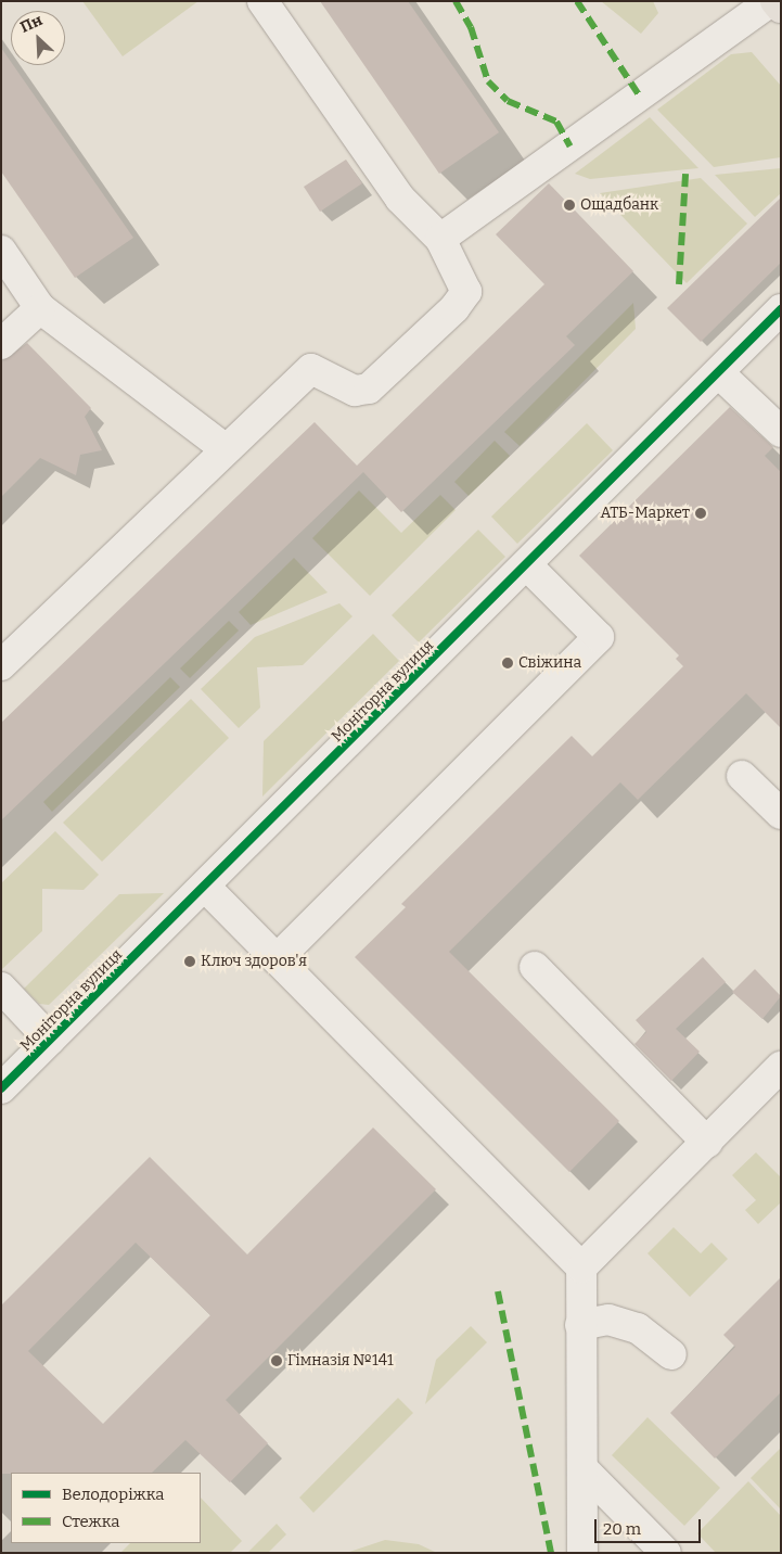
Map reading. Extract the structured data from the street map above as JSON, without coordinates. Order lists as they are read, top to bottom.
{
  "streets": {
    "street": ["Моніторна вулиця"]
  },
  "places": [
    "Ощадбанк",
    "АТБ-Маркет",
    "Свіжина",
    "Ключ здоров'я",
    "Гімназія №141"
  ],
  "legend": ["Велодоріжка", "Стежка"],
  "scale_bar": "20 m",
  "north": "top left"
}
